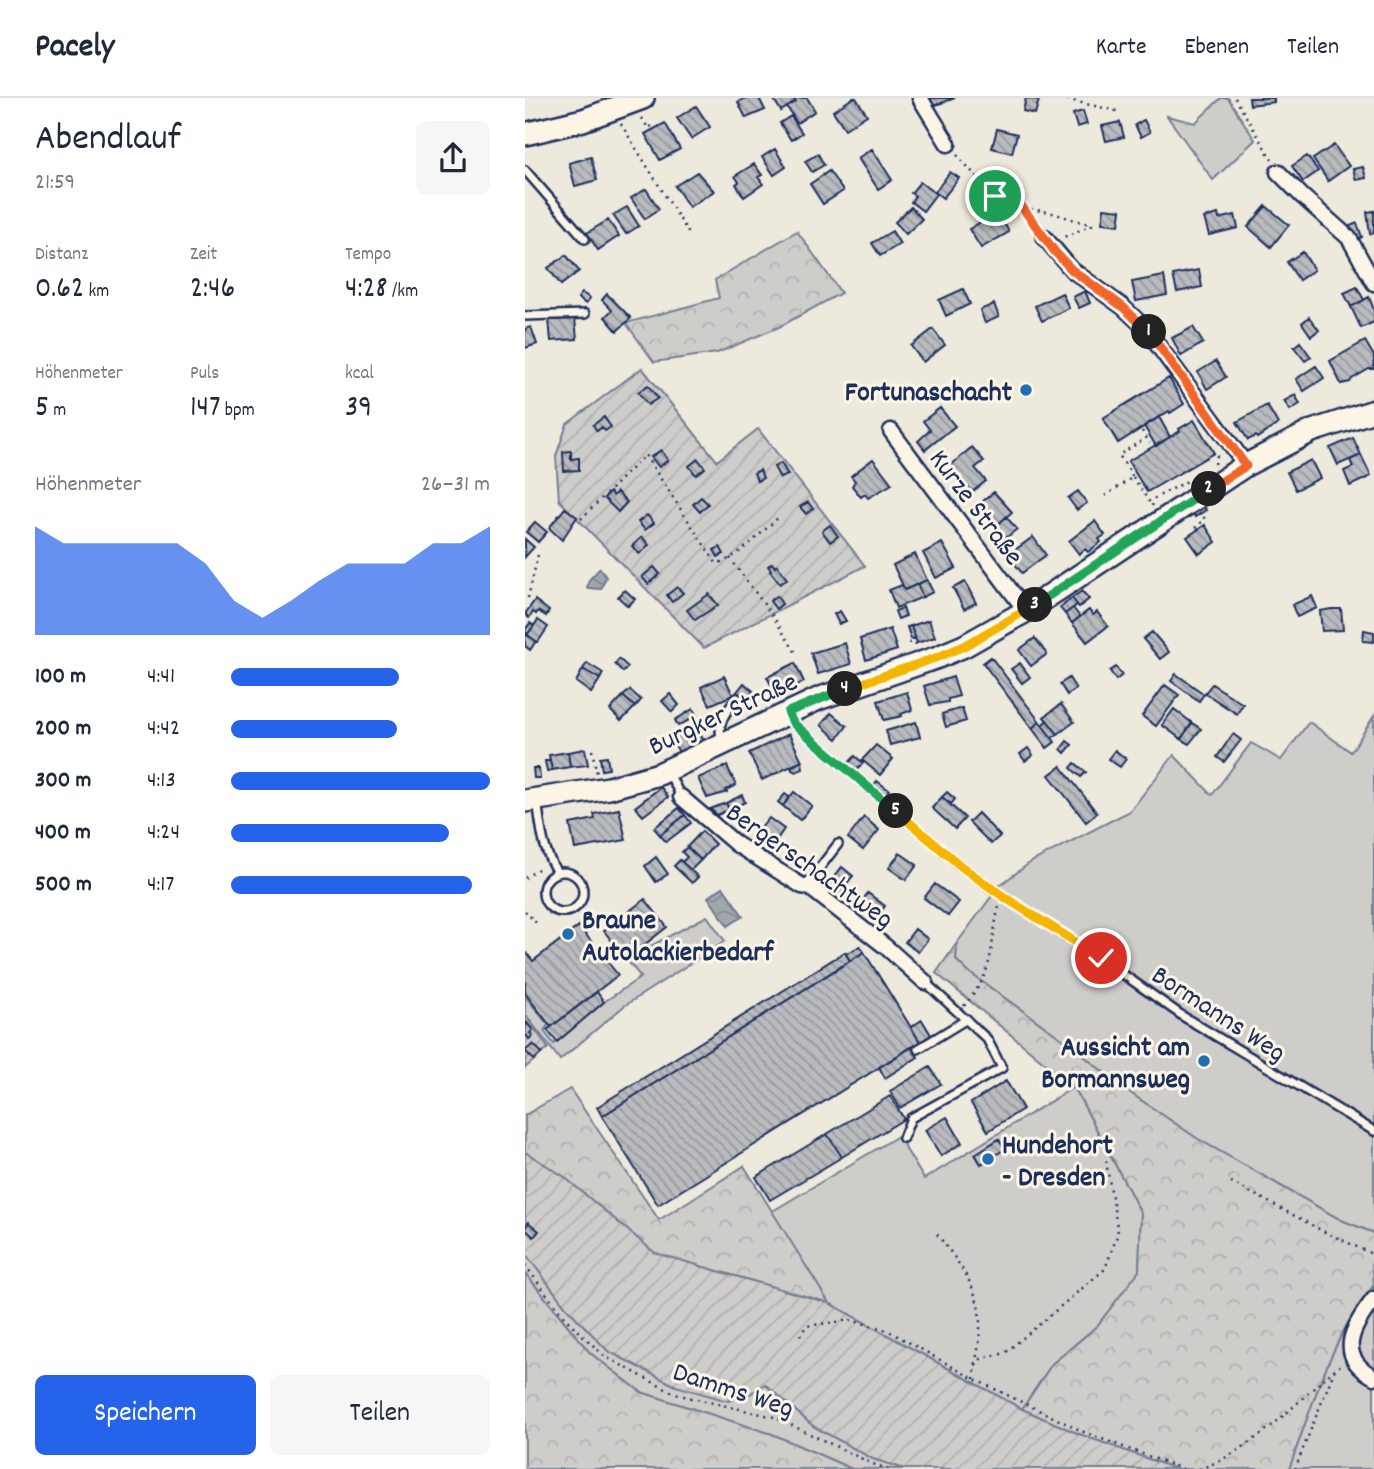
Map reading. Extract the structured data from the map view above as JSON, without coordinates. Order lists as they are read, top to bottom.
{
  "streets": {
    "main road": ["Burgker Straße"],
    "street": ["Kurze Straße", "Bergerschachtweg"],
    "lane": ["Bormanns Weg"],
    "path": ["Damms Weg"]
  },
  "crossings": [
    ["Kurze Straße", "Burgker Straße"],
    ["Burgker Straße", "Bergerschachtweg"],
    ["Burgker Straße", "Bormanns Weg"]
  ],
  "places": [
    "Fortunaschacht",
    "Braune Autolackierbedarf",
    "Aussicht am Bormannsweg",
    "Hundehort - Dresden"
  ],
  "page": {
    "header": "Pacely",
    "nav": ["Karte", "Ebenen", "Teilen"],
    "heading": ["Abendlauf", "21:59"],
    "stats": [
      ["Distanz", "0.62 km"],
      ["Zeit", "2:46"],
      ["Tempo", "4:28 /km"],
      ["Höhenmeter", "5 m"],
      ["Puls", "147 bpm"],
      ["kcal", "39"]
    ],
    "pins": [
      "1",
      "2",
      "3",
      "4",
      "5"
    ],
    "chart": ["Höhenmeter", "26–31 m"],
    "list": [
      {
        "name": "100 m",
        "note": "4:41"
      },
      {
        "name": "200 m",
        "note": "4:42"
      },
      {
        "name": "300 m",
        "note": "4:13"
      },
      {
        "name": "400 m",
        "note": "4:24"
      },
      {
        "name": "500 m",
        "note": "4:17"
      }
    ],
    "buttons": ["Speichern", "Teilen"]
  }
}
